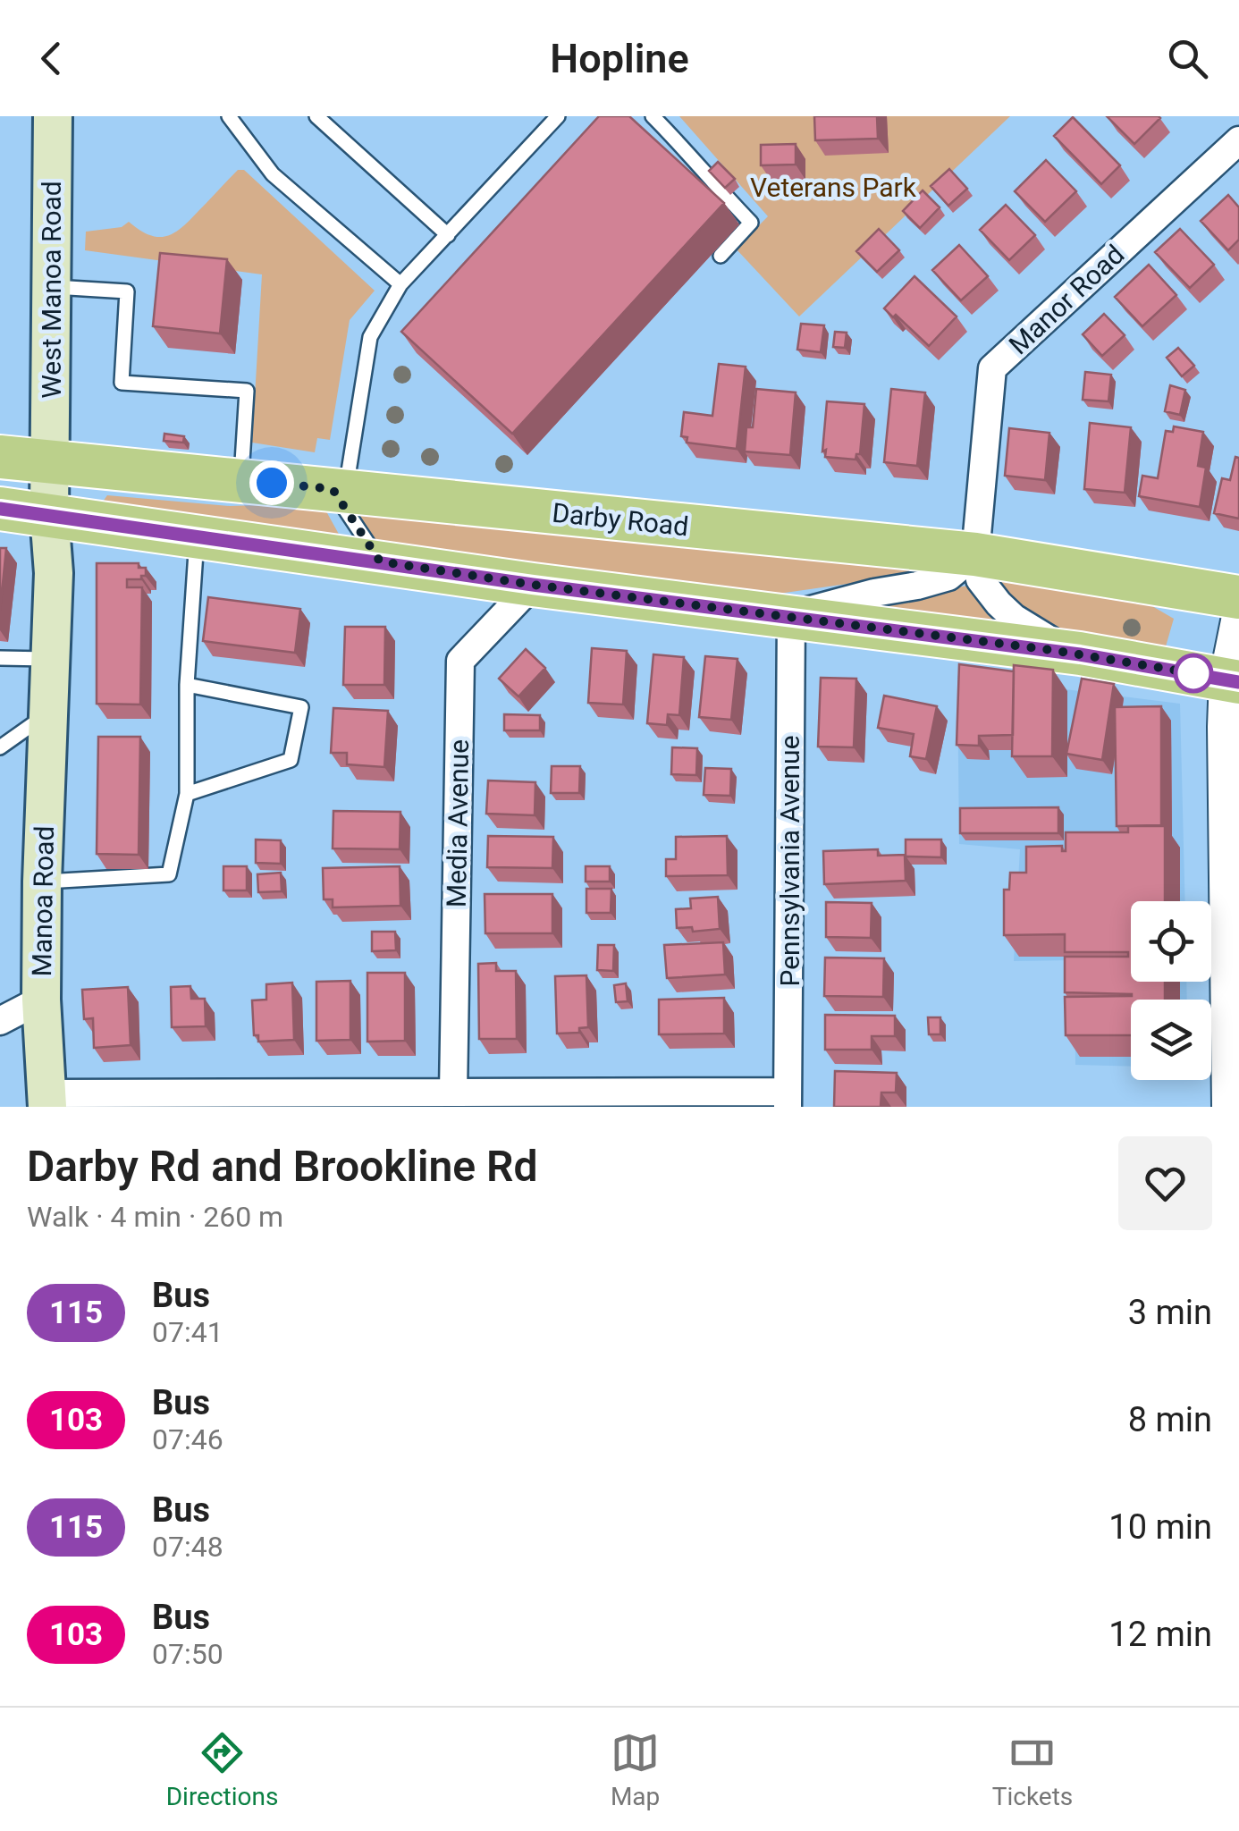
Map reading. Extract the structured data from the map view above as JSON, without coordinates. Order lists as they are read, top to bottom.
{
  "streets": {
    "main road": ["West Manoa Road", "Darby Road", "Manoa Road"],
    "street": ["Manor Road", "Media Avenue", "Pennsylvania Avenue"]
  },
  "crossings": [
    ["West Manoa Road", "Darby Road"],
    ["West Manoa Road", "Manoa Road"],
    ["Manor Road", "Darby Road"]
  ],
  "parks": ["Veterans Park"],
  "lines": ["bus line 115"],
  "page": {
    "header": "Hopline",
    "heading": ["Darby Rd and Brookline Rd", "Walk · 4 min · 260 m"],
    "list": [
      {
        "mark": "115",
        "name": "Bus",
        "note": "07:41",
        "value": "3 min"
      },
      {
        "mark": "103",
        "name": "Bus",
        "note": "07:46",
        "value": "8 min"
      },
      {
        "mark": "115",
        "name": "Bus",
        "note": "07:48",
        "value": "10 min"
      },
      {
        "mark": "103",
        "name": "Bus",
        "note": "07:50",
        "value": "12 min"
      }
    ],
    "tabs": ["Directions", "Map", "Tickets"]
  }
}
